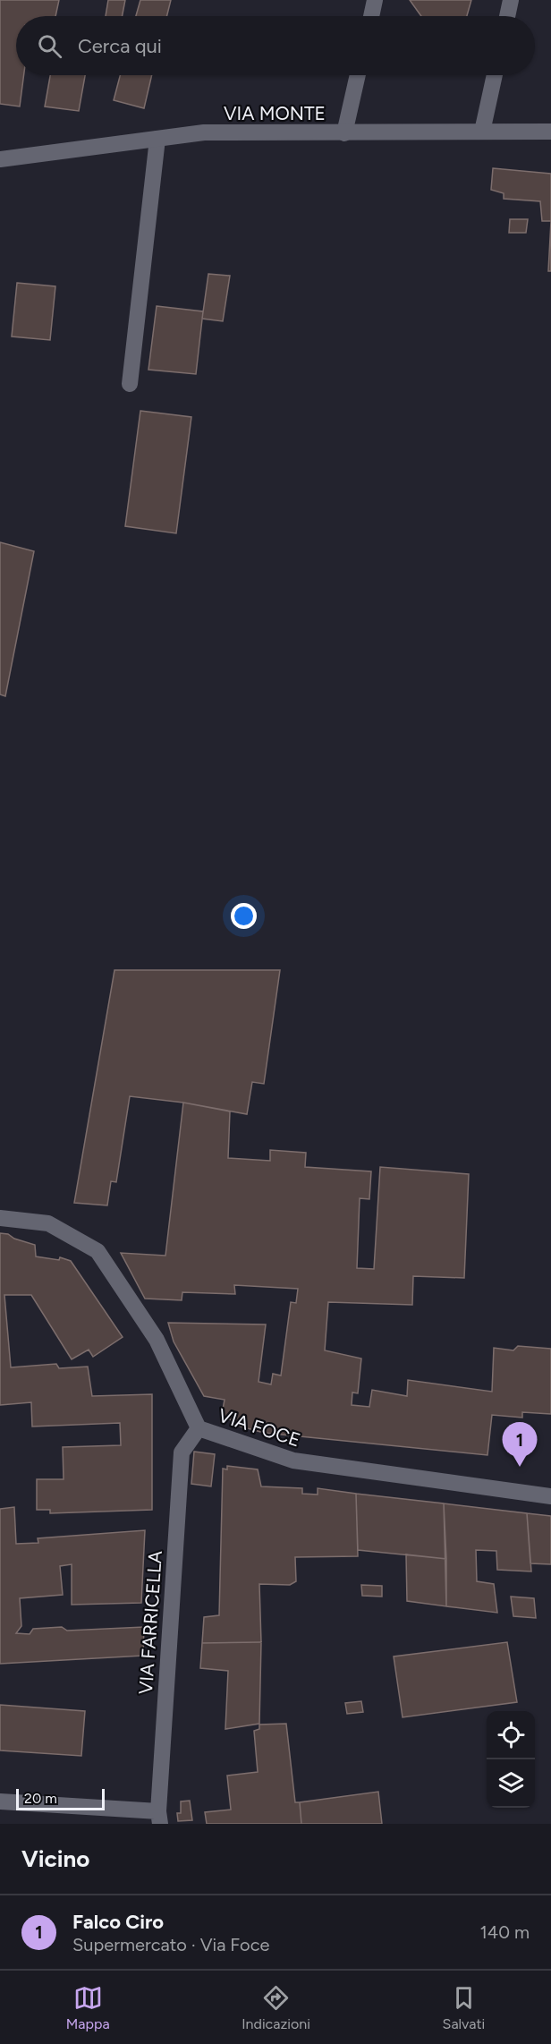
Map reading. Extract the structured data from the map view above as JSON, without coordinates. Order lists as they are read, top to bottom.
{
  "streets": {
    "street": ["VIA MONTE", "VIA FOCE", "VIA FARRICELLA"]
  },
  "crossings": [
    ["VIA FOCE", "VIA FARRICELLA"]
  ],
  "scale_bar": "20 m",
  "page": {
    "search": "Cerca qui",
    "pins": "1",
    "scale": "20 m",
    "heading": "Vicino",
    "list": [
      {
        "mark": "1",
        "name": "Falco Ciro",
        "note": "Supermercato · Via Foce",
        "value": "140 m"
      }
    ],
    "nav": ["Mappa", "Indicazioni", "Salvati"]
  }
}
